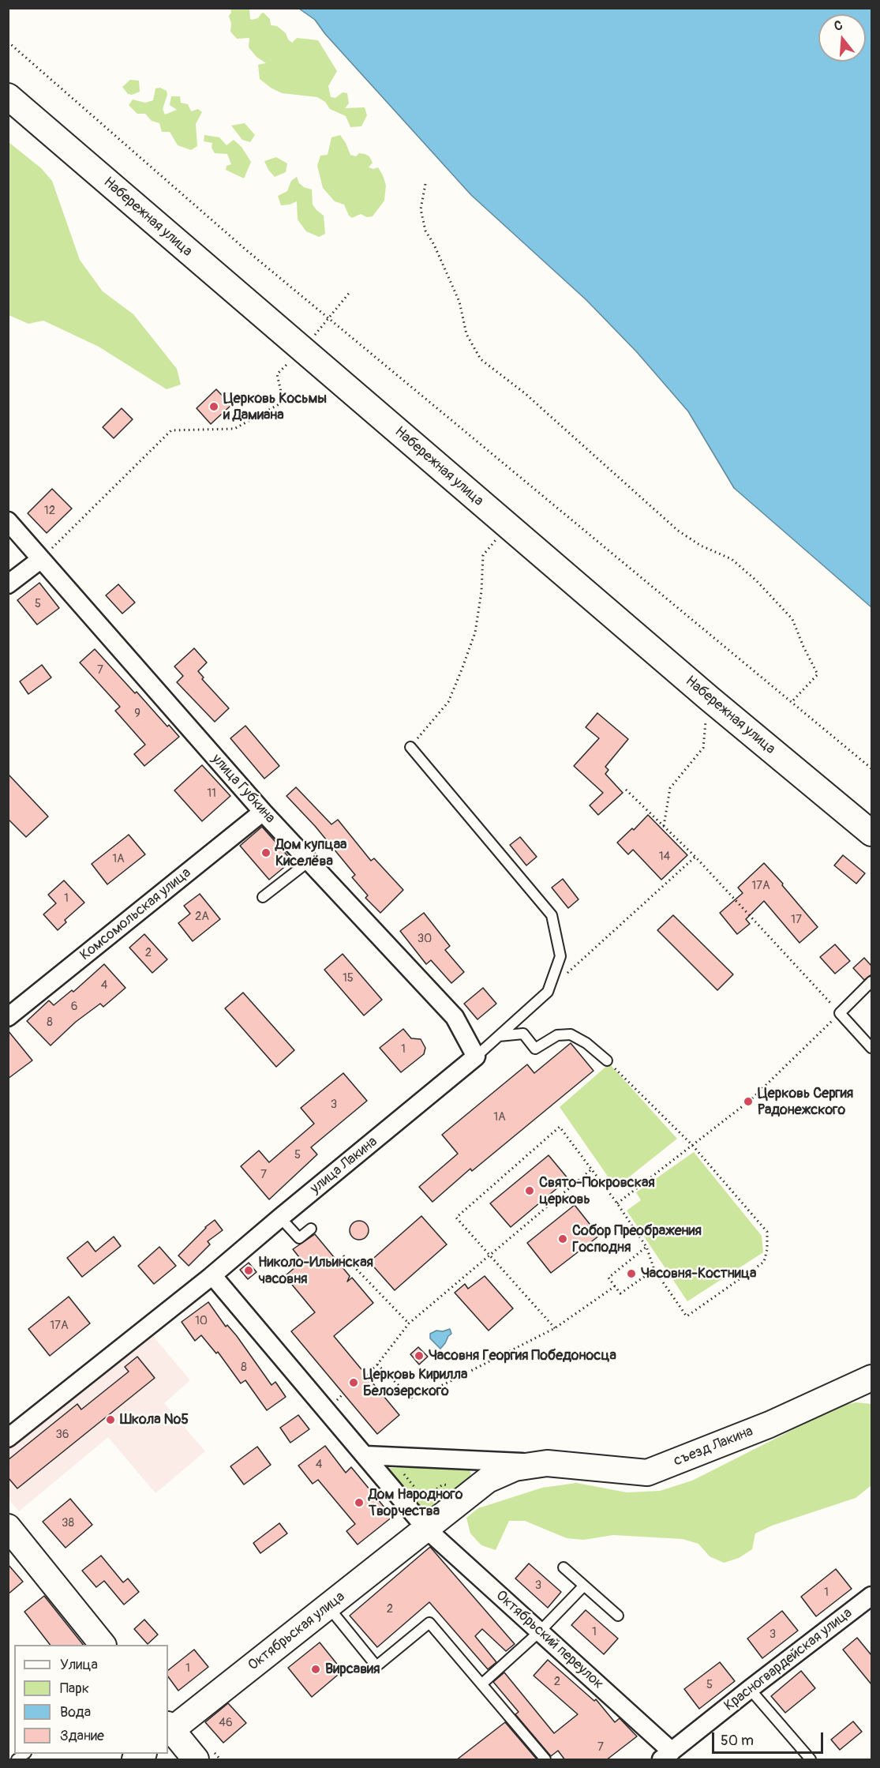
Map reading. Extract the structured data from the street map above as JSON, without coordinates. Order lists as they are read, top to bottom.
{
  "streets": {
    "street": [
      "Набережная улица",
      "улица Губкина",
      "Комсомольская улица",
      "улица Лакина",
      "съезд Лакина",
      "Октябрьская улица",
      "Октябрьский переулок",
      "Красногвардейская улица"
    ]
  },
  "crossings": [
    ["улица Губкина", "Комсомольская улица"],
    ["улица Губкина", "улица Лакина"],
    ["съезд Лакина", "Октябрьская улица"],
    ["съезд Лакина", "Октябрьский переулок"],
    ["Октябрьская улица", "Октябрьский переулок"],
    ["Октябрьский переулок", "Красногвардейская улица"]
  ],
  "places": [
    "Церковь Косьмы и Дамиана",
    "Дом купцаа Киселёва",
    "Церковь Сергия Радонежского",
    "Свято-Покровская церковь",
    "Собор Преображения Господня",
    "Николо-Ильинская часовня",
    "Часовня-Костница",
    "Часовня Георгия Победоносца",
    "Церковь Кирилла Белозерского",
    "Школа №5",
    "Дом Народного Творчества",
    "Вирсавия"
  ],
  "house_numbers": [
    "12",
    "5",
    "7",
    "9",
    "11",
    "14",
    "1А",
    "17А",
    "1",
    "2А",
    "17",
    "30",
    "2",
    "15",
    "4",
    "6",
    "8",
    "1",
    "3",
    "1А",
    "5",
    "7",
    "10",
    "17А",
    "8",
    "36",
    "4",
    "38",
    "3",
    "1",
    "2",
    "1",
    "3",
    "1",
    "2",
    "5",
    "46",
    "7"
  ],
  "legend": [
    "Улица",
    "Парк",
    "Вода",
    "Здание"
  ],
  "scale_bar": "50 m",
  "north": "top"
}
